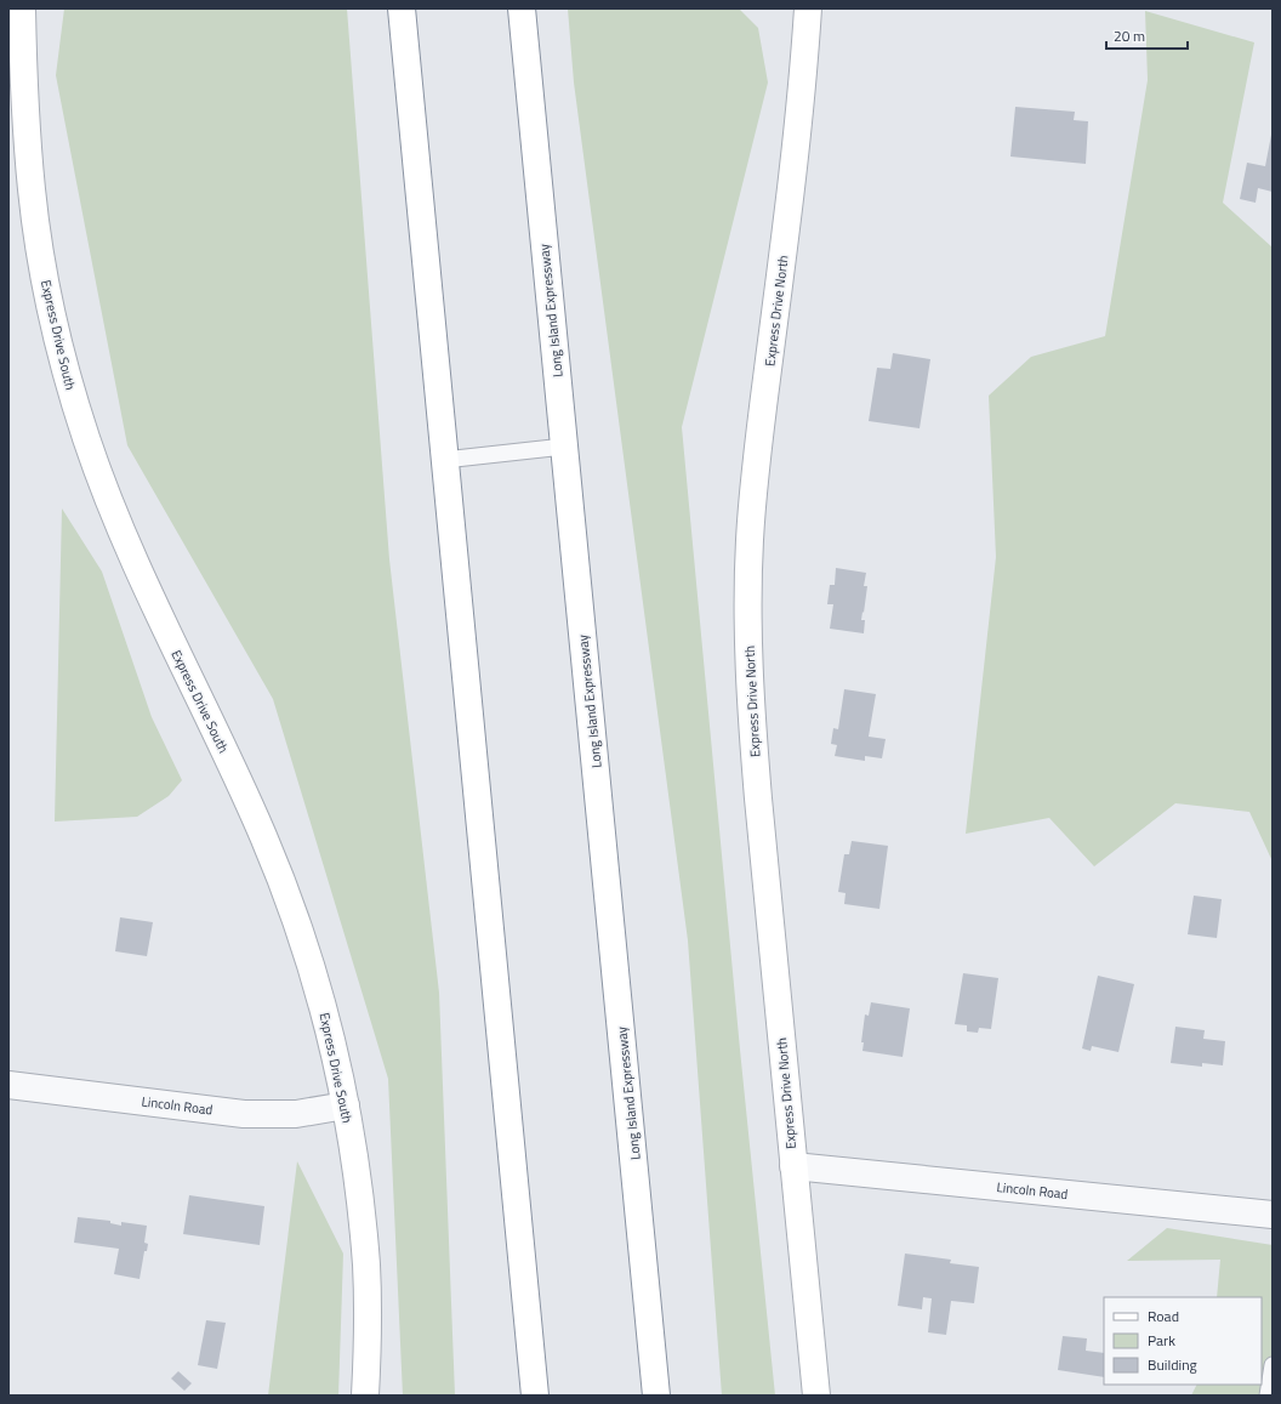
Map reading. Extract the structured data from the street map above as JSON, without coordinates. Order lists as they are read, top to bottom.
{
  "streets": {
    "main road": ["Long Island Expressway", "Express Drive North", "Express Drive South"],
    "street": ["Lincoln Road"]
  },
  "crossings": [
    ["Express Drive North", "Lincoln Road"],
    ["Express Drive South", "Lincoln Road"]
  ],
  "legend": ["Road", "Park", "Building"],
  "scale_bar": "20 m"
}
